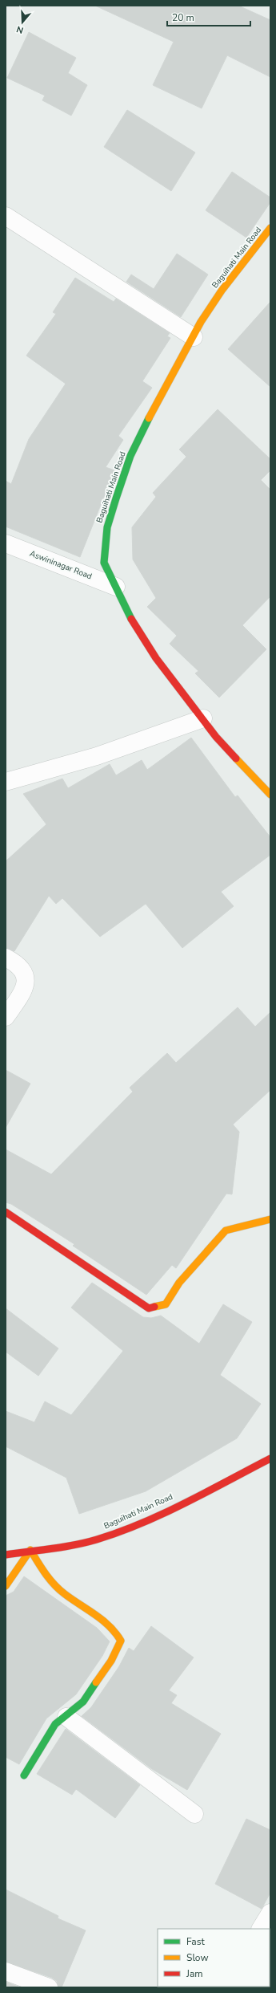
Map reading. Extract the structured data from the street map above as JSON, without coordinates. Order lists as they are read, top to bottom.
{
  "streets": {
    "street": ["Baguihati Main Road", "Aswininagar Road"]
  },
  "crossings": [
    ["Baguihati Main Road", "Aswininagar Road"]
  ],
  "legend": ["Fast", "Slow", "Jam"],
  "scale_bar": "20 m",
  "north": "bottom"
}
